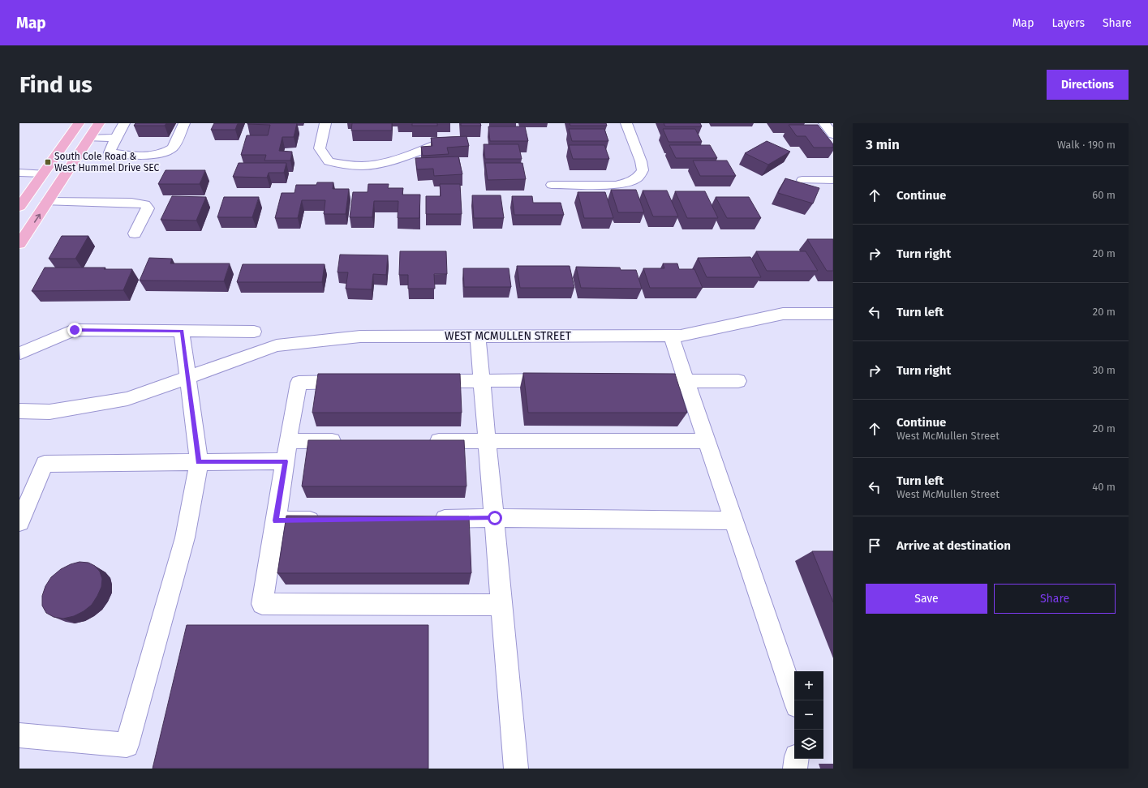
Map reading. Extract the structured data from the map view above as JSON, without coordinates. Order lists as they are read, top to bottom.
{
  "streets": {
    "street": ["WEST MCMULLEN STREET"]
  },
  "places": {
    "transit": ["South Cole Road & West Hummel Drive SEC"]
  },
  "page": {
    "header": "Map",
    "nav": ["Map", "Layers", "Share"],
    "buttons": [
      "Directions",
      ["Save", "Share"]
    ],
    "title": "Find us",
    "heading": ["3 min", "Walk · 190 m"],
    "list": [
      ["Continue", "60 m"],
      ["Turn right", "20 m"],
      ["Turn left", "20 m"],
      ["Turn right", "30 m"],
      ["Continue", "West McMullen Street", "20 m"],
      ["Turn left", "West McMullen Street", "40 m"],
      "Arrive at destination"
    ],
    "map_buttons": ["+", "−"]
  }
}
